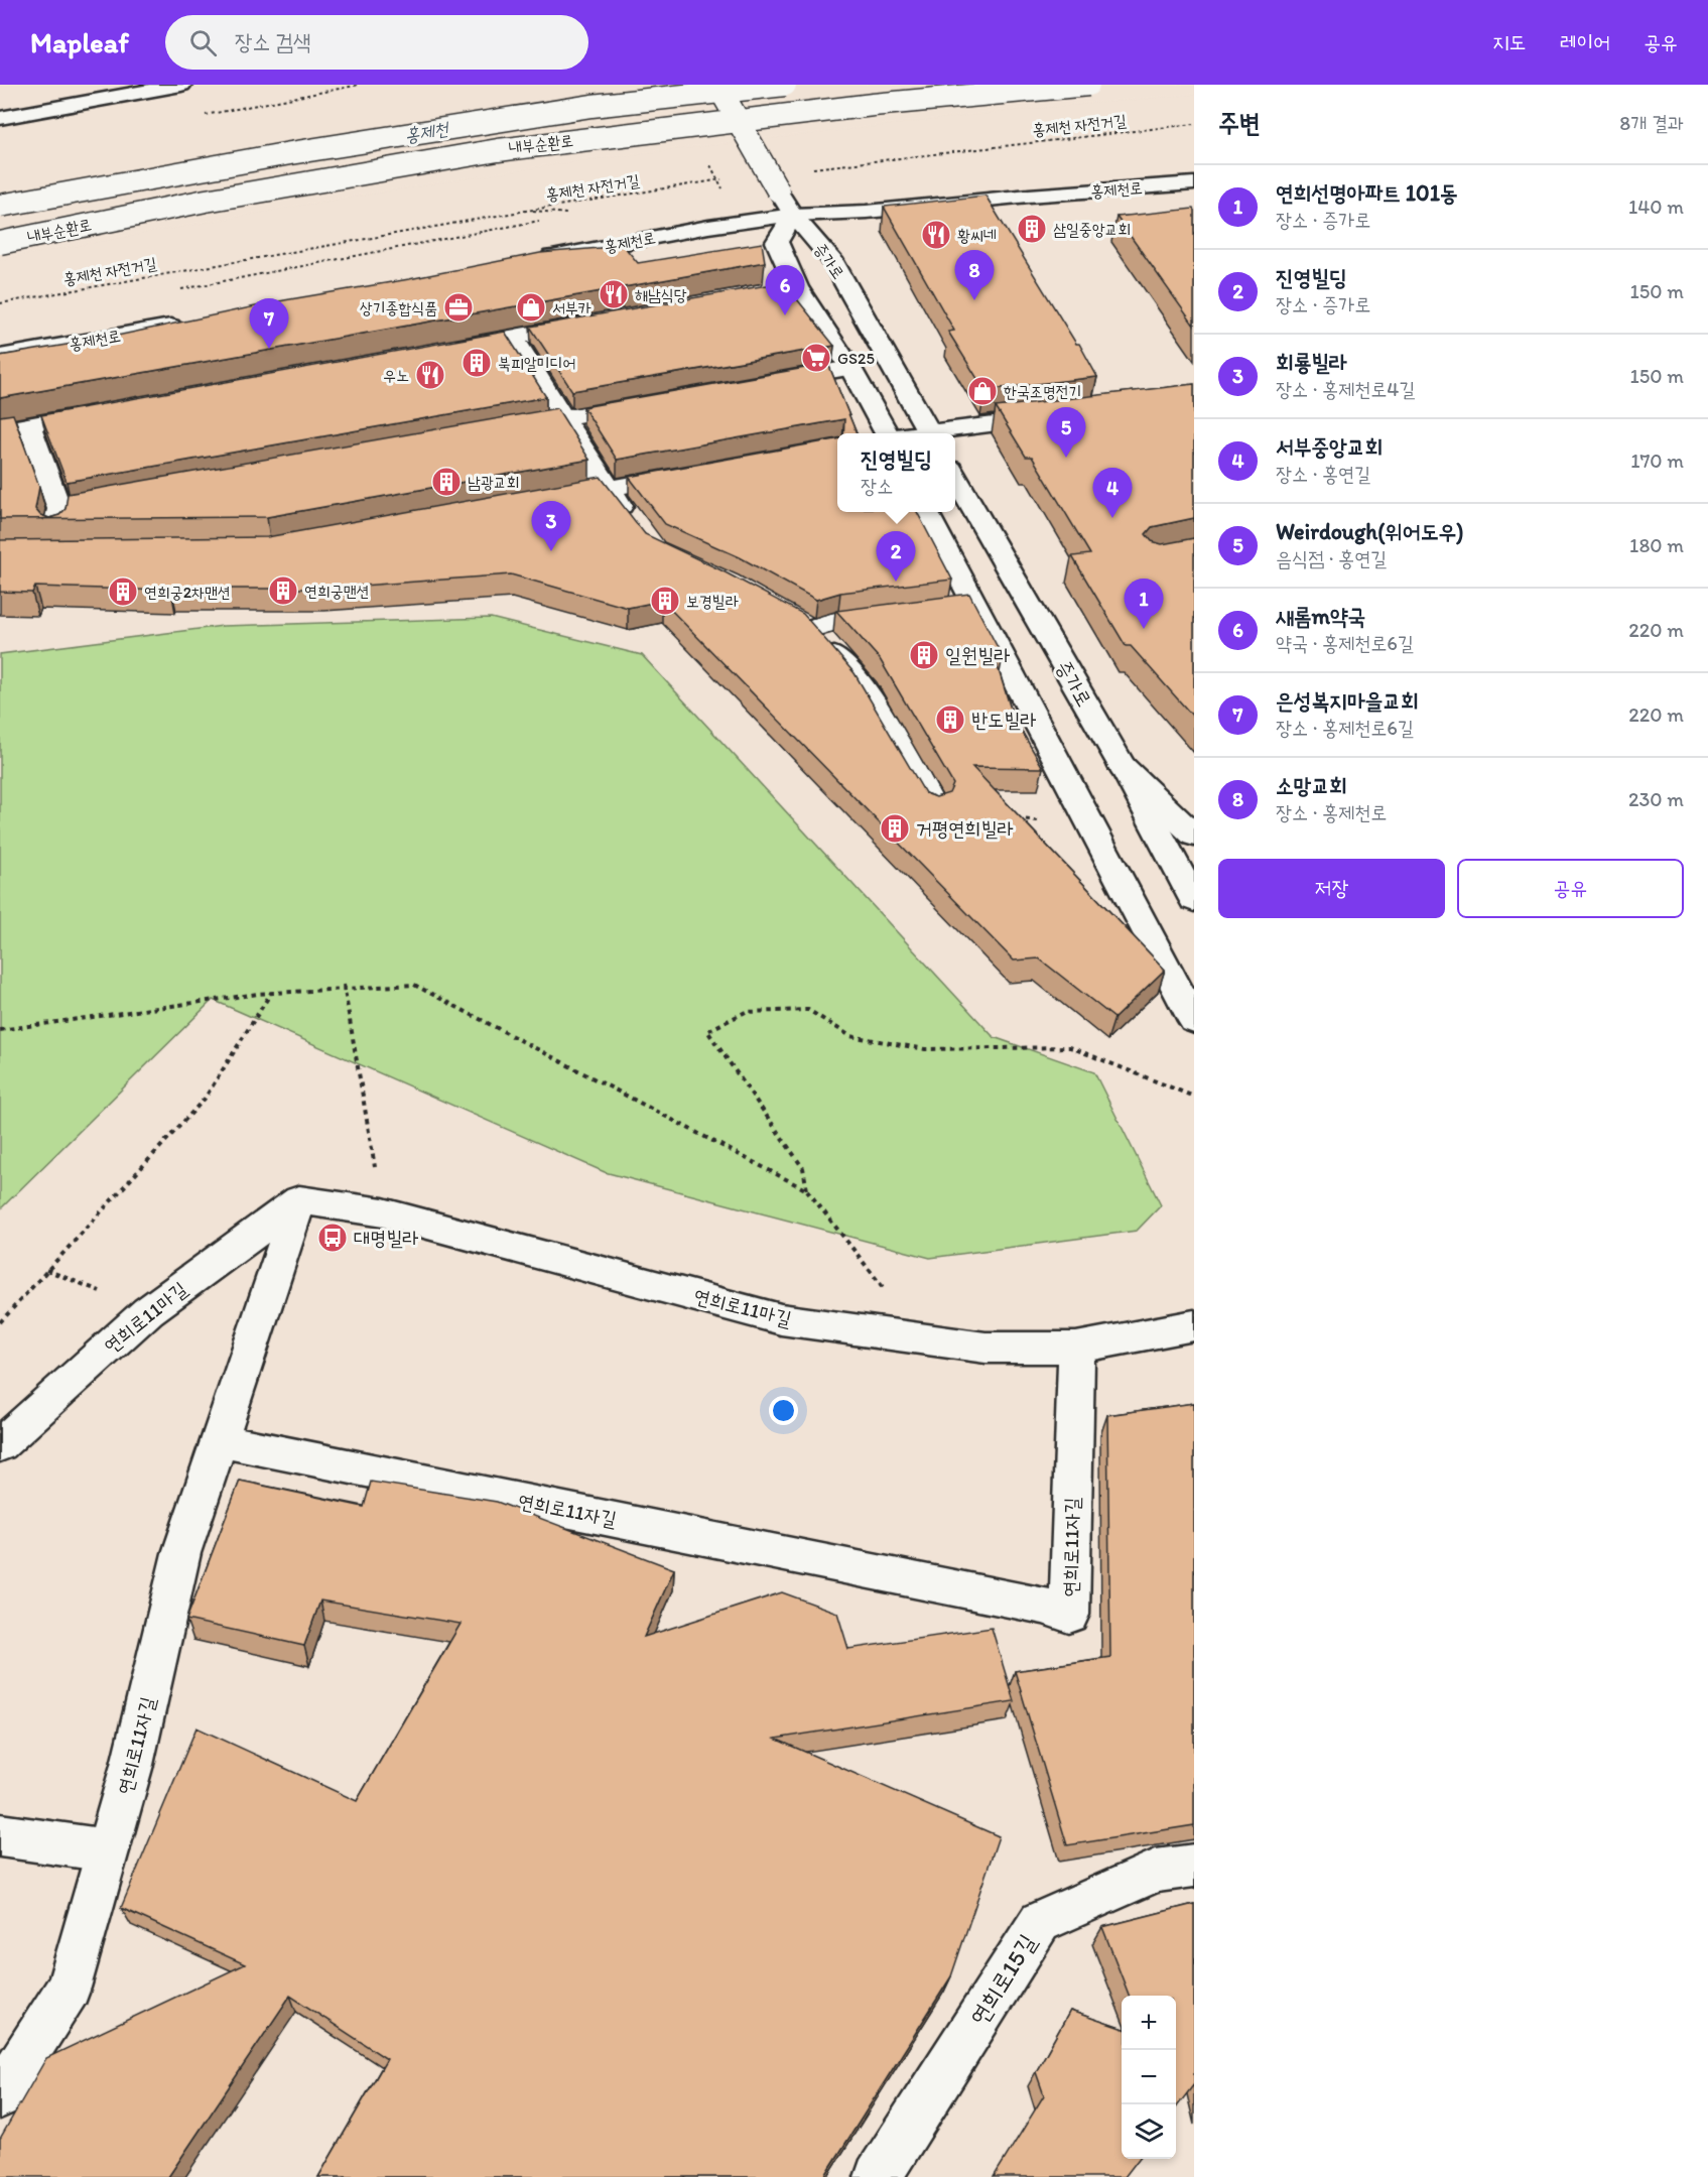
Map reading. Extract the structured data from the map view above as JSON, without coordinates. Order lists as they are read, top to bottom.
{
  "streets": {
    "main road": [
      "내부순환로",
      "홍제천로",
      "증가로",
      "연희로11마길",
      "연희로11자길",
      "연희로15길"
    ],
    "path": ["홍제천 자전거길"]
  },
  "crossings": [
    ["홍제천로", "증가로"],
    ["연희로11마길", "연희로11자길"]
  ],
  "water": ["홍제천"],
  "places": {
    "building": [
      "삼일중앙교회",
      "북피알미디어",
      "남광교회",
      "연희궁맨션",
      "연희궁2차맨션",
      "보경빌라",
      "일원빌라",
      "반도빌라",
      "거평연희빌라"
    ],
    "restaurant": ["황씨네", "해남식당", "우노"],
    "office": ["상기종합식품"],
    "shop": ["서부카", "한국조명전기"],
    "supermarket": ["GS25"],
    "bus stop": ["대명빌라"]
  },
  "page": {
    "header": "Mapleaf",
    "search": "장소 검색",
    "nav": ["지도", "레이어", "공유"],
    "heading": ["주변", "8개 결과"],
    "list": [
      {
        "mark": "1",
        "name": "연희선명아파트 101동",
        "note": "장소 · 증가로",
        "value": "140 m"
      },
      {
        "mark": "2",
        "name": "진영빌딩",
        "note": "장소 · 증가로",
        "value": "150 m"
      },
      {
        "mark": "3",
        "name": "회룡빌라",
        "note": "장소 · 홍제천로4길",
        "value": "150 m"
      },
      {
        "mark": "4",
        "name": "서부중앙교회",
        "note": "장소 · 홍연길",
        "value": "170 m"
      },
      {
        "mark": "5",
        "name": "Weirdough(위어도우)",
        "note": "음식점 · 홍연길",
        "value": "180 m"
      },
      {
        "mark": "6",
        "name": "새롬m약국",
        "note": "약국 · 홍제천로6길",
        "value": "220 m"
      },
      {
        "mark": "7",
        "name": "은성복지마을교회",
        "note": "장소 · 홍제천로6길",
        "value": "220 m"
      },
      {
        "mark": "8",
        "name": "소망교회",
        "note": "장소 · 홍제천로",
        "value": "230 m"
      }
    ],
    "pins": [
      "8",
      "6",
      "7",
      "5",
      "4",
      "3",
      "2",
      "1"
    ],
    "popup": ["진영빌딩", "장소"],
    "buttons": ["저장", "공유"],
    "map_buttons": ["+", "−"]
  }
}
